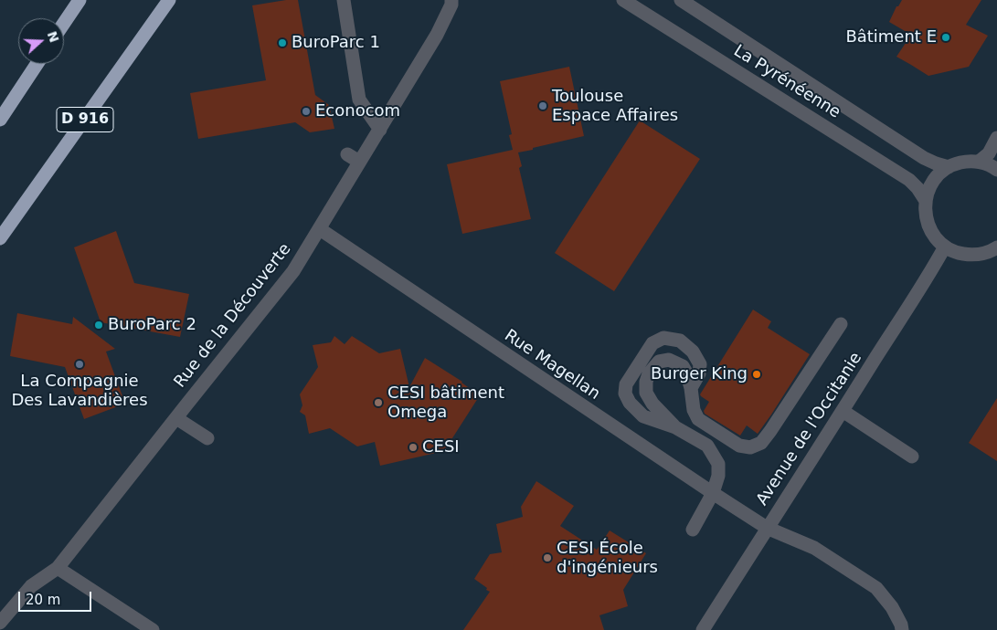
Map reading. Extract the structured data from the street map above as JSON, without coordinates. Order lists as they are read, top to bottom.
{
  "streets": {
    "highway": ["D 916"],
    "street": [
      "La Pyrénéenne",
      "Rue de la Découverte",
      "Rue Magellan",
      "Avenue de l'Occitanie"
    ]
  },
  "crossings": [
    ["Rue de la Découverte", "Rue Magellan"],
    ["Rue Magellan", "Avenue de l'Occitanie"]
  ],
  "places": [
    "Bâtiment E",
    "BuroParc 1",
    "Toulouse Espace Affaires",
    "Econocom",
    "BuroParc 2",
    "La Compagnie Des Lavandières",
    "Burger King",
    "CESI bâtiment Omega",
    "CESI",
    "CESI École d'ingénieurs"
  ],
  "scale_bar": "20 m",
  "north": "right"
}
